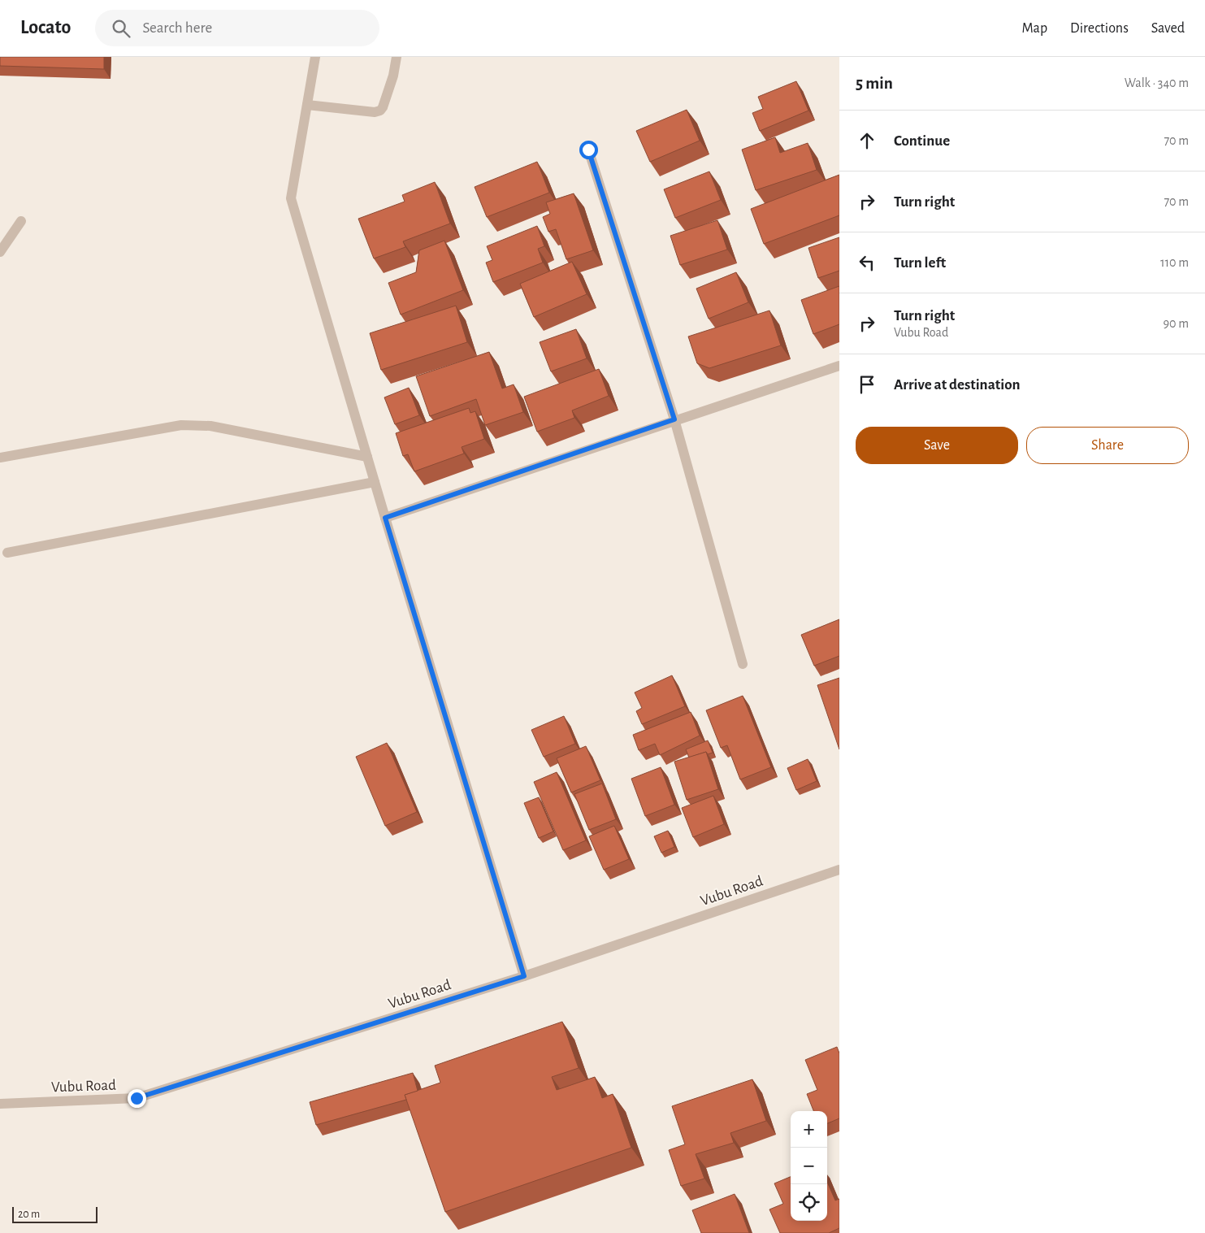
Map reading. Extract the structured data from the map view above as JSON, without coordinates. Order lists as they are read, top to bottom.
{
  "streets": {
    "street": ["Vubu Road"]
  },
  "scale_bar": "20 m",
  "page": {
    "header": "Locato",
    "search": "Search here",
    "nav": ["Map", "Directions", "Saved"],
    "heading": ["5 min", "Walk · 340 m"],
    "list": [
      ["Continue", "70 m"],
      ["Turn right", "70 m"],
      ["Turn left", "110 m"],
      ["Turn right", "Vubu Road", "90 m"],
      "Arrive at destination"
    ],
    "buttons": ["Save", "Share"],
    "map_buttons": ["+", "−"],
    "scale": "20 m"
  }
}
